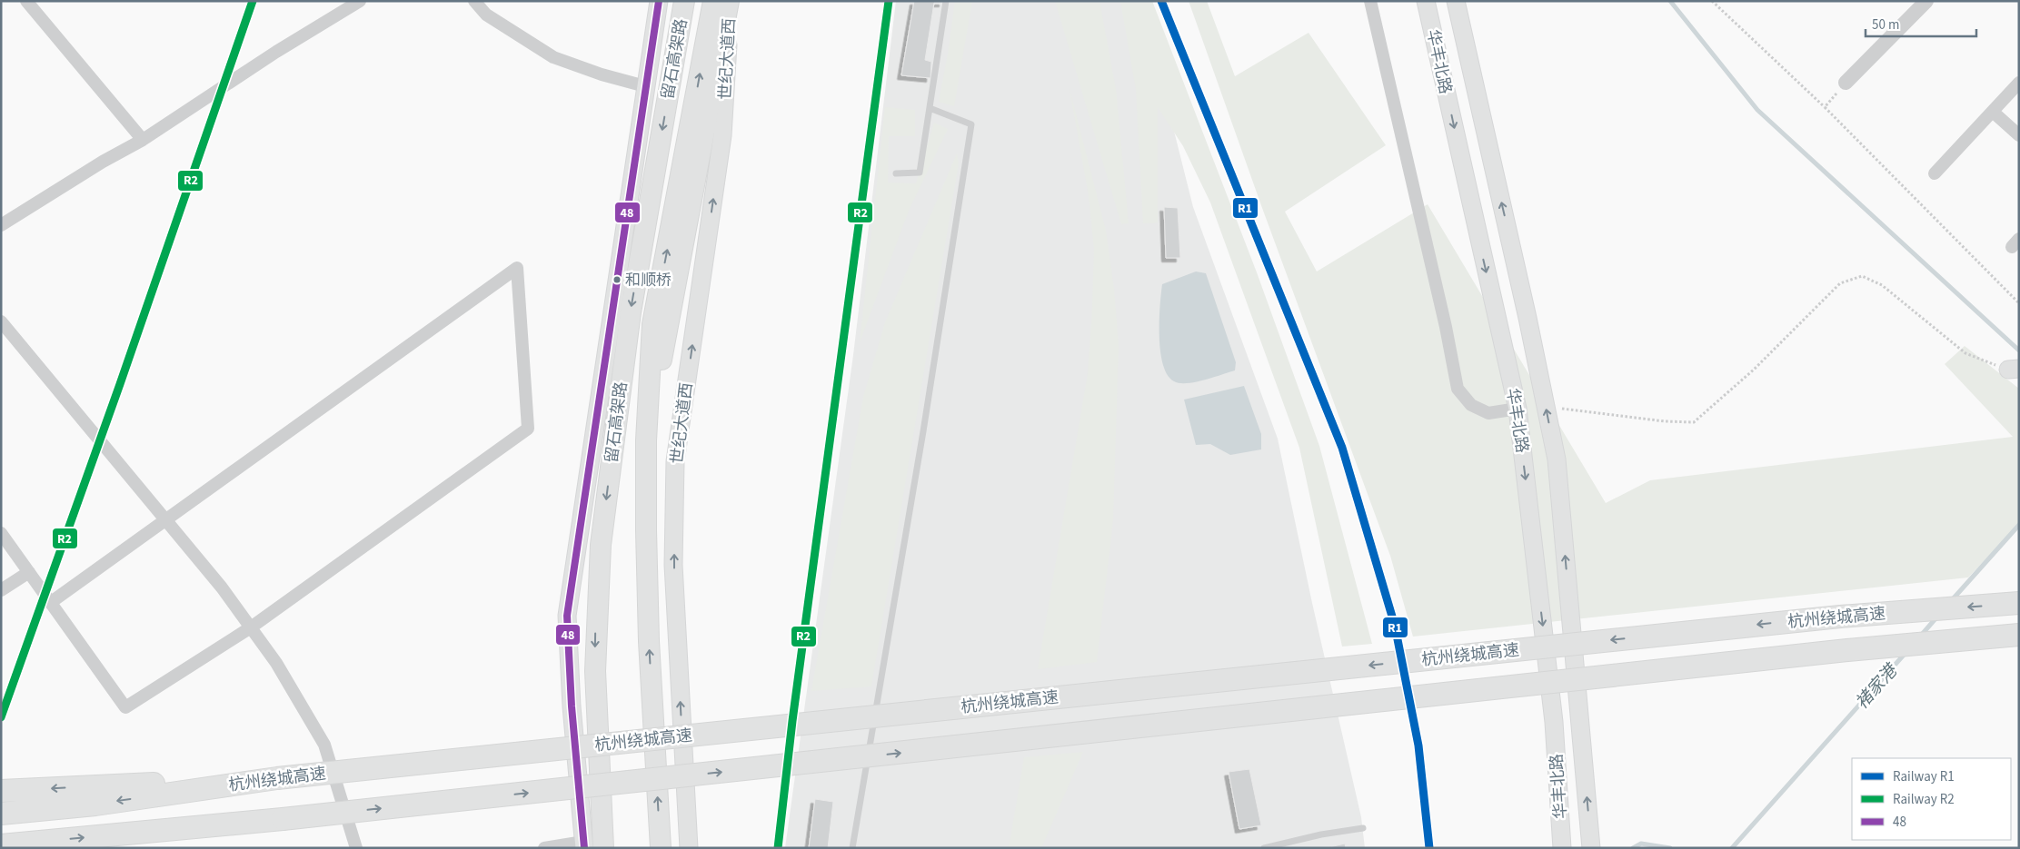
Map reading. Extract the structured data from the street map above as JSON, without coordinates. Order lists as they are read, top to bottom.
{
  "streets": {
    "highway": ["留石高架路", "杭州绕城高速"],
    "main road": ["世纪大道西", "华丰北路"]
  },
  "water": ["褚家港"],
  "places": ["和顺桥"],
  "lines": ["rail line R1", "rail line R2", "transit line 48"],
  "legend": ["Railway R1", "Railway R2", "48"],
  "scale_bar": "50 m"
}
